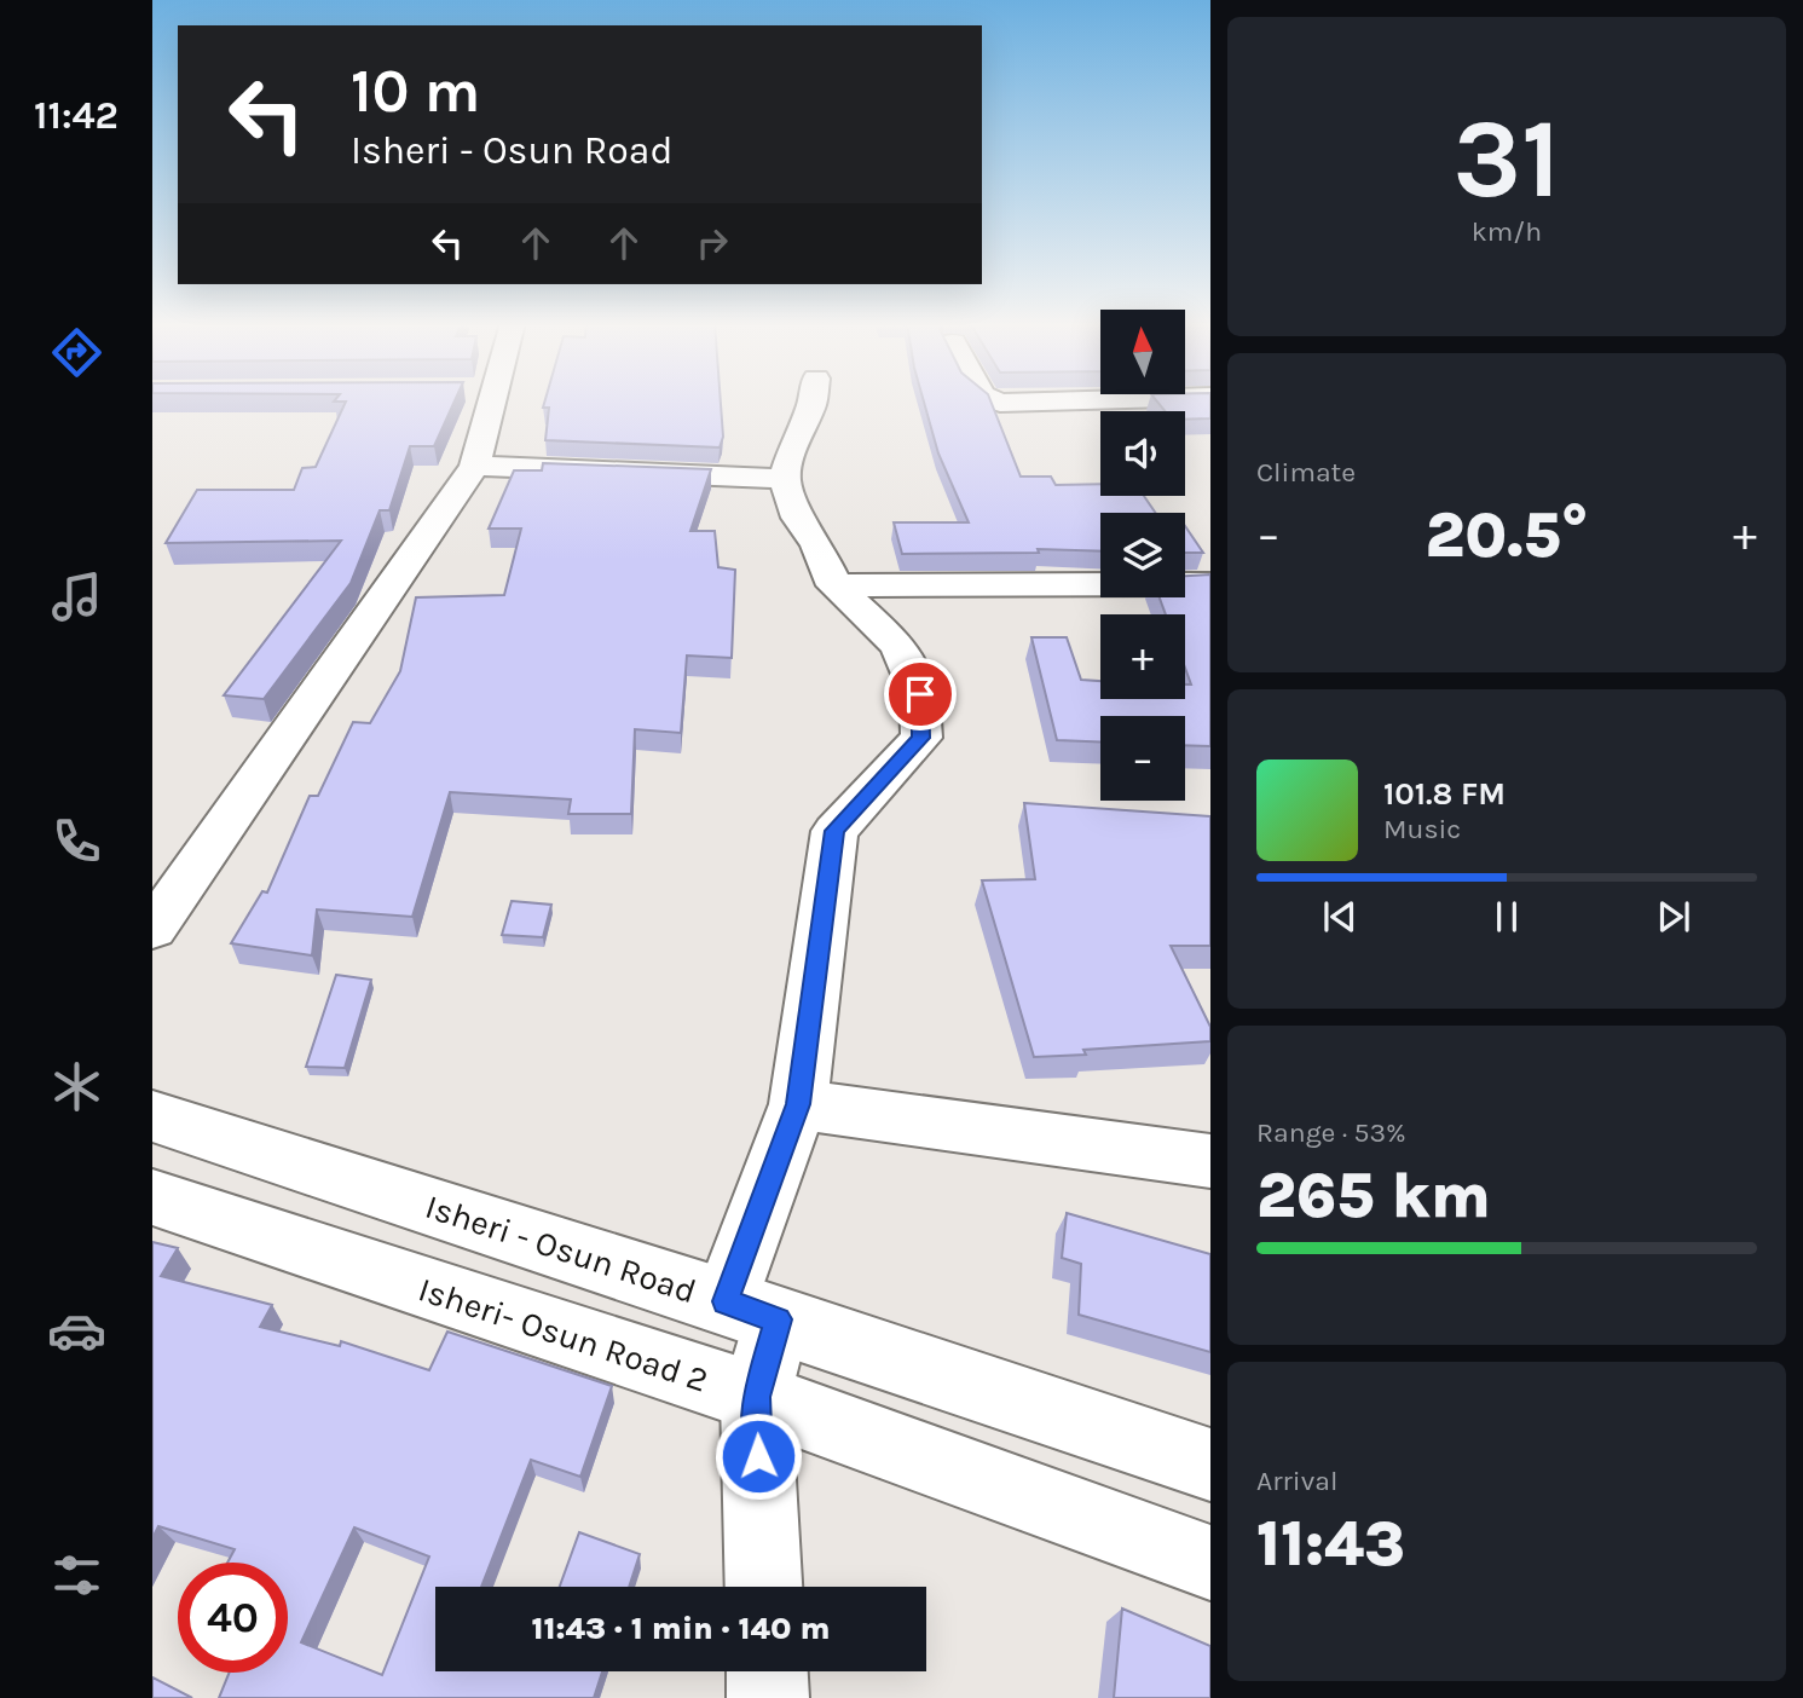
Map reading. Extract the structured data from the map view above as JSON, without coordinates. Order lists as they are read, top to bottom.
{
  "streets": {
    "street": ["Isheri - Osun Road", "Isheri- Osun Road 2"]
  },
  "north": "top",
  "page": {
    "tabs": "11:42",
    "tile": [
      ["31", "km/h"],
      "Climate",
      ["Range · 53%", "265 km"],
      ["Arrival", "11:43"]
    ],
    "turn": ["10 m", "Isheri - Osun Road"],
    "map_buttons": ["+", "−"],
    "heat": ["−", "20.5°", "+"],
    "song": ["101.8 FM", "Music"],
    "limit": "40",
    "trip": "11:43 · 1 min · 140 m"
  }
}
